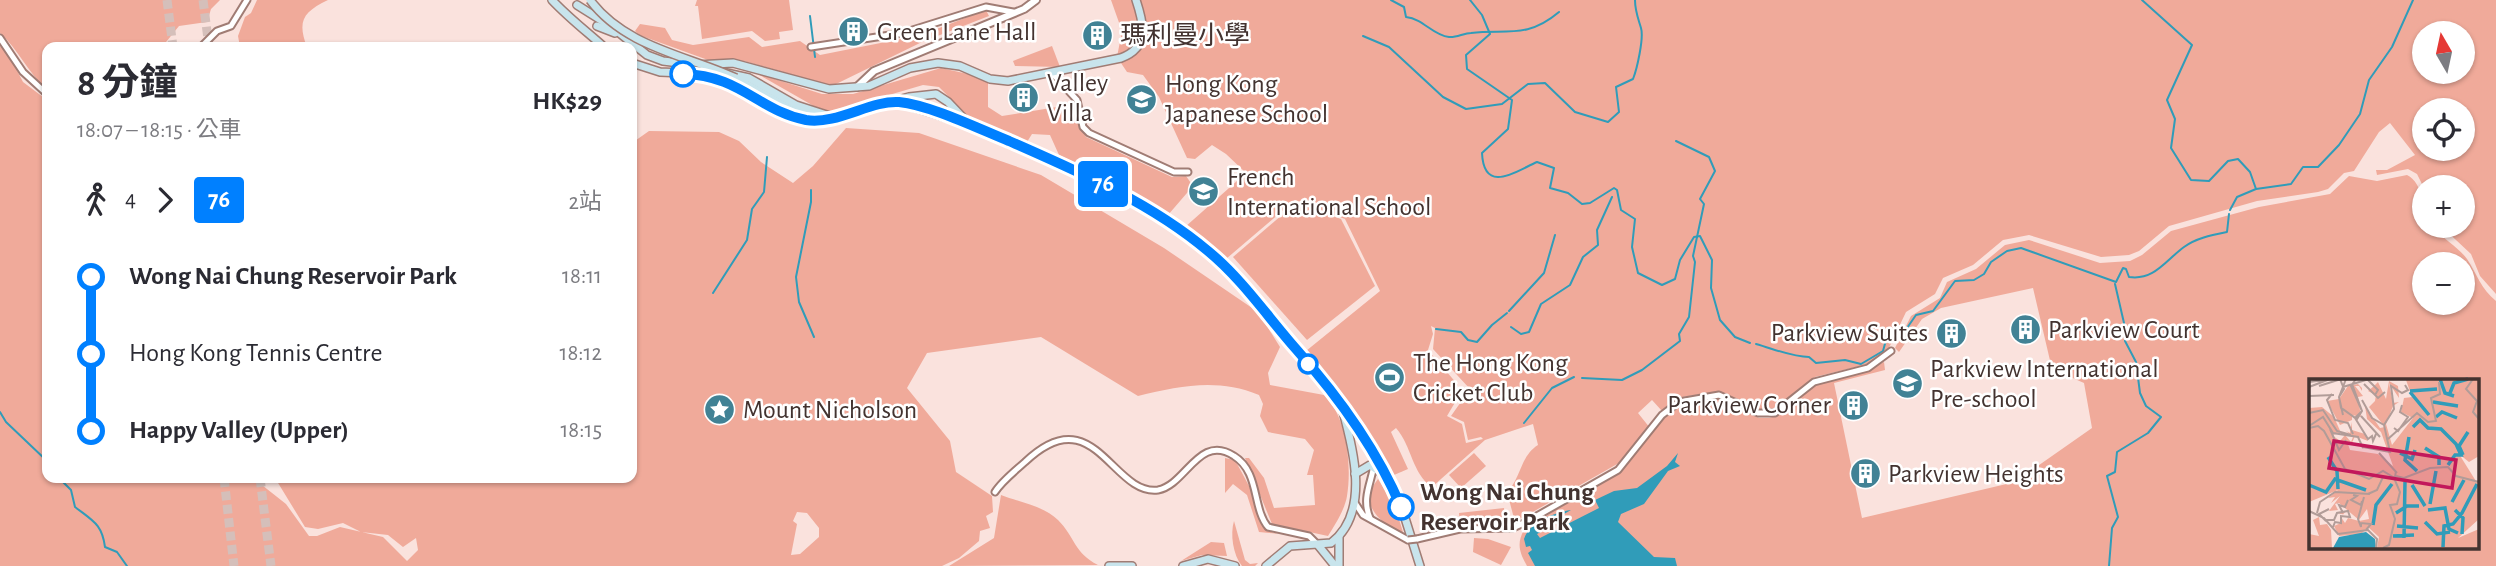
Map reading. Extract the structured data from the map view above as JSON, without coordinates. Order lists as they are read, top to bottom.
{
  "places": {
    "building": [
      "Green Lane Hall",
      "瑪利曼小學",
      "Valley Villa",
      "Parkview Court",
      "Parkview Suites",
      "Parkview Corner",
      "Parkview Heights"
    ],
    "school or university": ["Hong Kong Japanese School", "French International School", "Parkview International Pre-school"],
    "sports": ["The Hong Kong Cricket Club"],
    "place": ["Mount Nicholson"],
    "other": ["Wong Nai Chung Reservoir Park"]
  },
  "lines": ["bus line 76"],
  "north": "top",
  "page": {
    "on_map": "76",
    "map_buttons": ["+", "−"],
    "heading": ["8 分鐘", "18:07 – 18:15 · 公車", "HK$29"],
    "legs": ["4", "76", "2站"],
    "list": [
      {
        "name": "Wong Nai Chung Reservoir Park",
        "value": "18:11"
      },
      {
        "name": "Hong Kong Tennis Centre",
        "value": "18:12"
      },
      {
        "name": "Happy Valley (Upper)",
        "value": "18:15"
      }
    ]
  }
}
